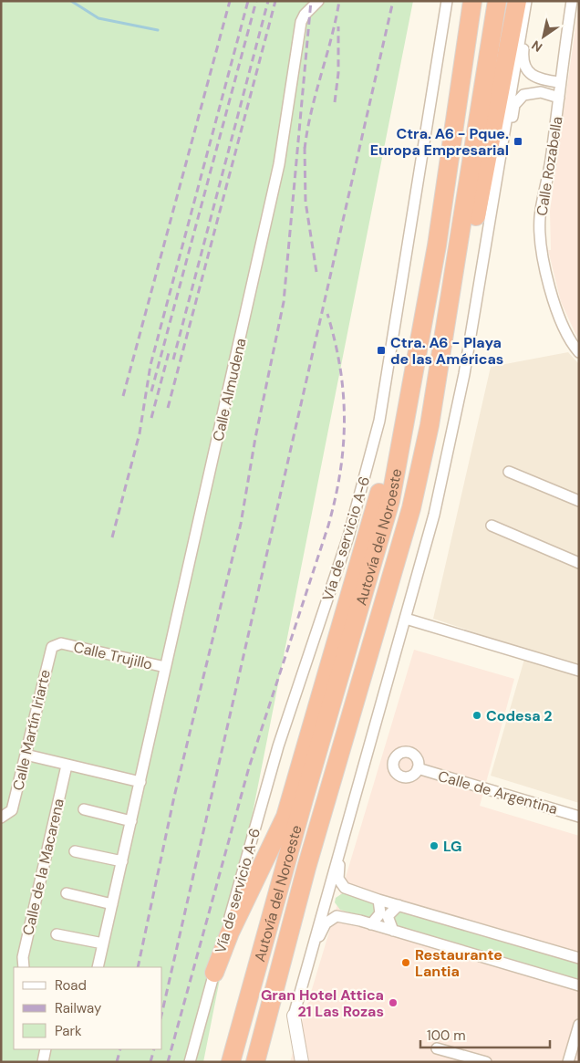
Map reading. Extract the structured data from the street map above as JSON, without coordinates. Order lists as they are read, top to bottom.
{
  "streets": {
    "highway": ["Autovía del Noroeste"],
    "street": [
      "Calle Rozabella",
      "Calle Almudena",
      "Vía de servicio A-6",
      "Calle Trujillo",
      "Calle Martín Iriarte",
      "Calle de Argentina",
      "Calle de la Macarena"
    ]
  },
  "crossings": [
    ["Calle Almudena", "Calle Trujillo"],
    ["Calle Trujillo", "Calle Martín Iriarte"]
  ],
  "places": {
    "transit": ["Ctra. A6 - Pque. Europa Empresarial", "Ctra. A6 - Playa de las Américas"],
    "other": [
      "Codesa 2",
      "LG",
      "Restaurante Lantia",
      "Gran Hotel Attica 21 Las Rozas"
    ]
  },
  "legend": ["Road", "Railway", "Park"],
  "scale_bar": "100 m",
  "north": "bottom left"
}
